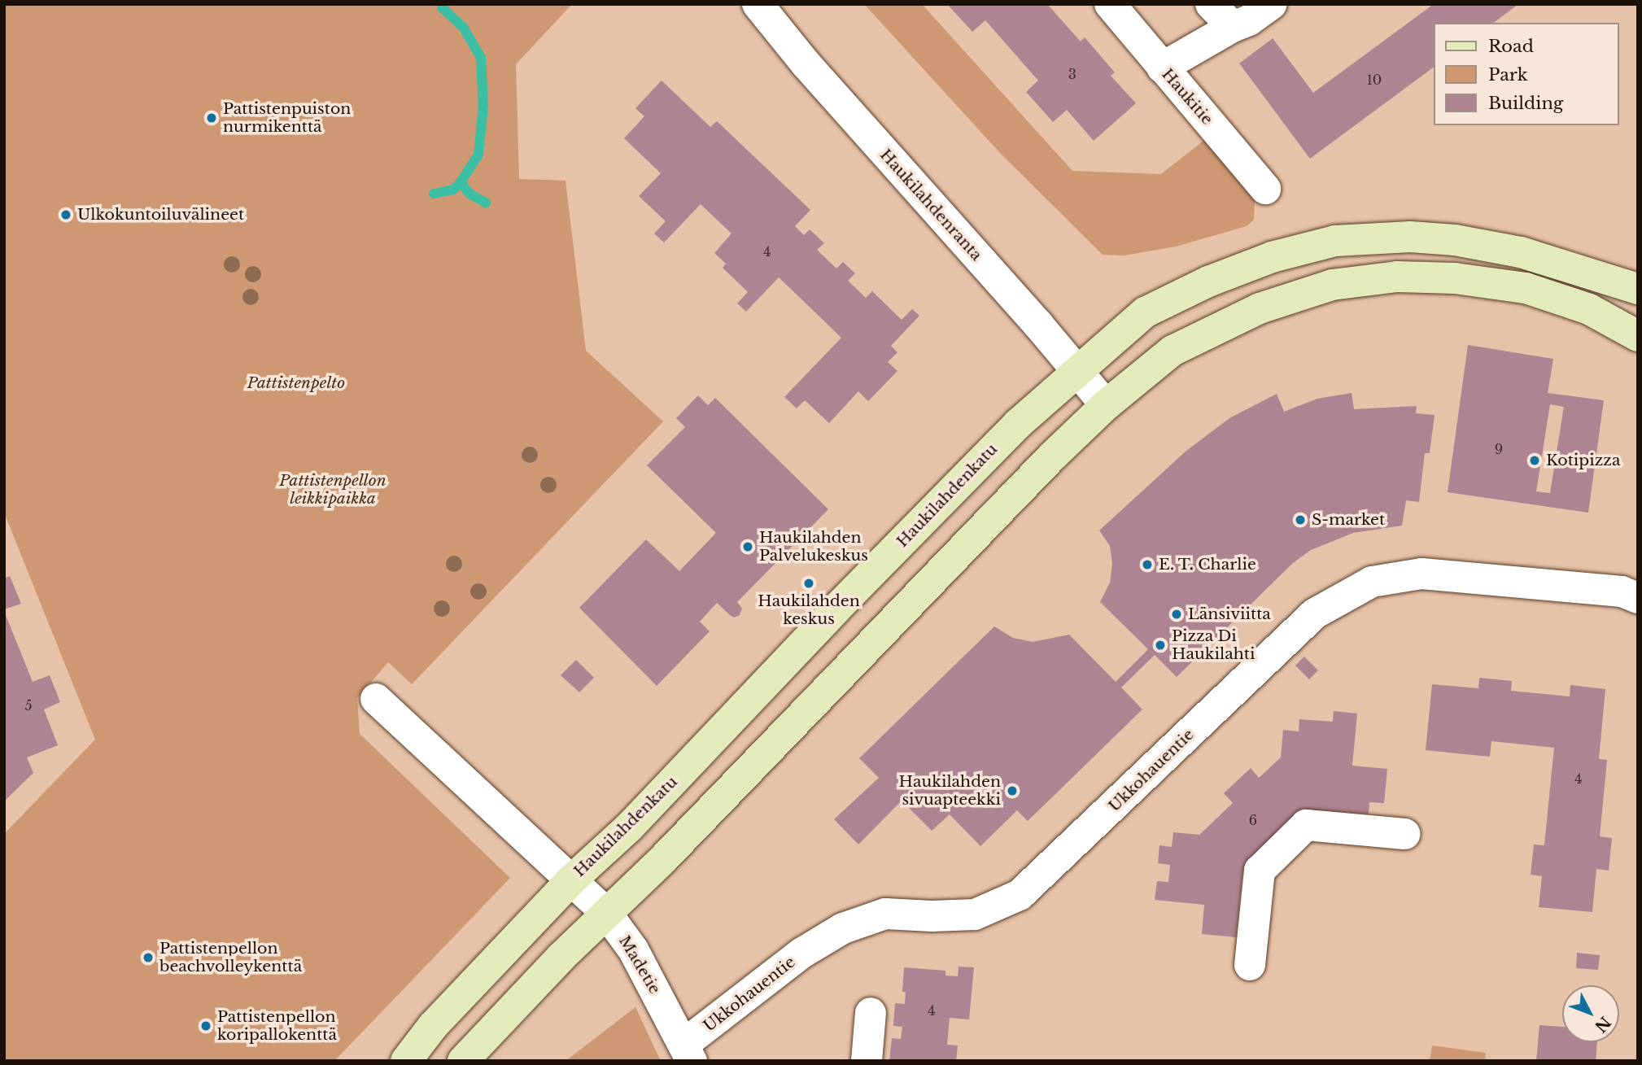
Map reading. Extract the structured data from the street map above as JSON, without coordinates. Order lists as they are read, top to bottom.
{
  "streets": {
    "main road": ["Haukilahdenkatu"],
    "street": [
      "Haukitie",
      "Haukilahdenranta",
      "Ukkohauentie",
      "Madetie"
    ]
  },
  "crossings": [
    ["Haukilahdenranta", "Haukilahdenkatu"],
    ["Haukilahdenkatu", "Madetie"],
    ["Ukkohauentie", "Madetie"]
  ],
  "parks": ["Pattistenpelto", "Pattistenpellon leikkipaikka"],
  "places": [
    "Pattistenpuiston nurmikenttä",
    "Ulkokuntoiluvälineet",
    "Kotipizza",
    "S-market",
    "Haukilahden Palvelukeskus",
    "E. T. Charlie",
    "Haukilahden keskus",
    "Länsiviitta",
    "Pizza Di Haukilahti",
    "Haukilahden sivuapteekki",
    "Pattistenpellon beachvolleykenttä",
    "Pattistenpellon koripallokenttä"
  ],
  "house_numbers": [
    "3",
    "10",
    "4",
    "9",
    "5",
    "4",
    "6",
    "4"
  ],
  "legend": ["Road", "Park", "Building"],
  "north": "bottom right"
}
